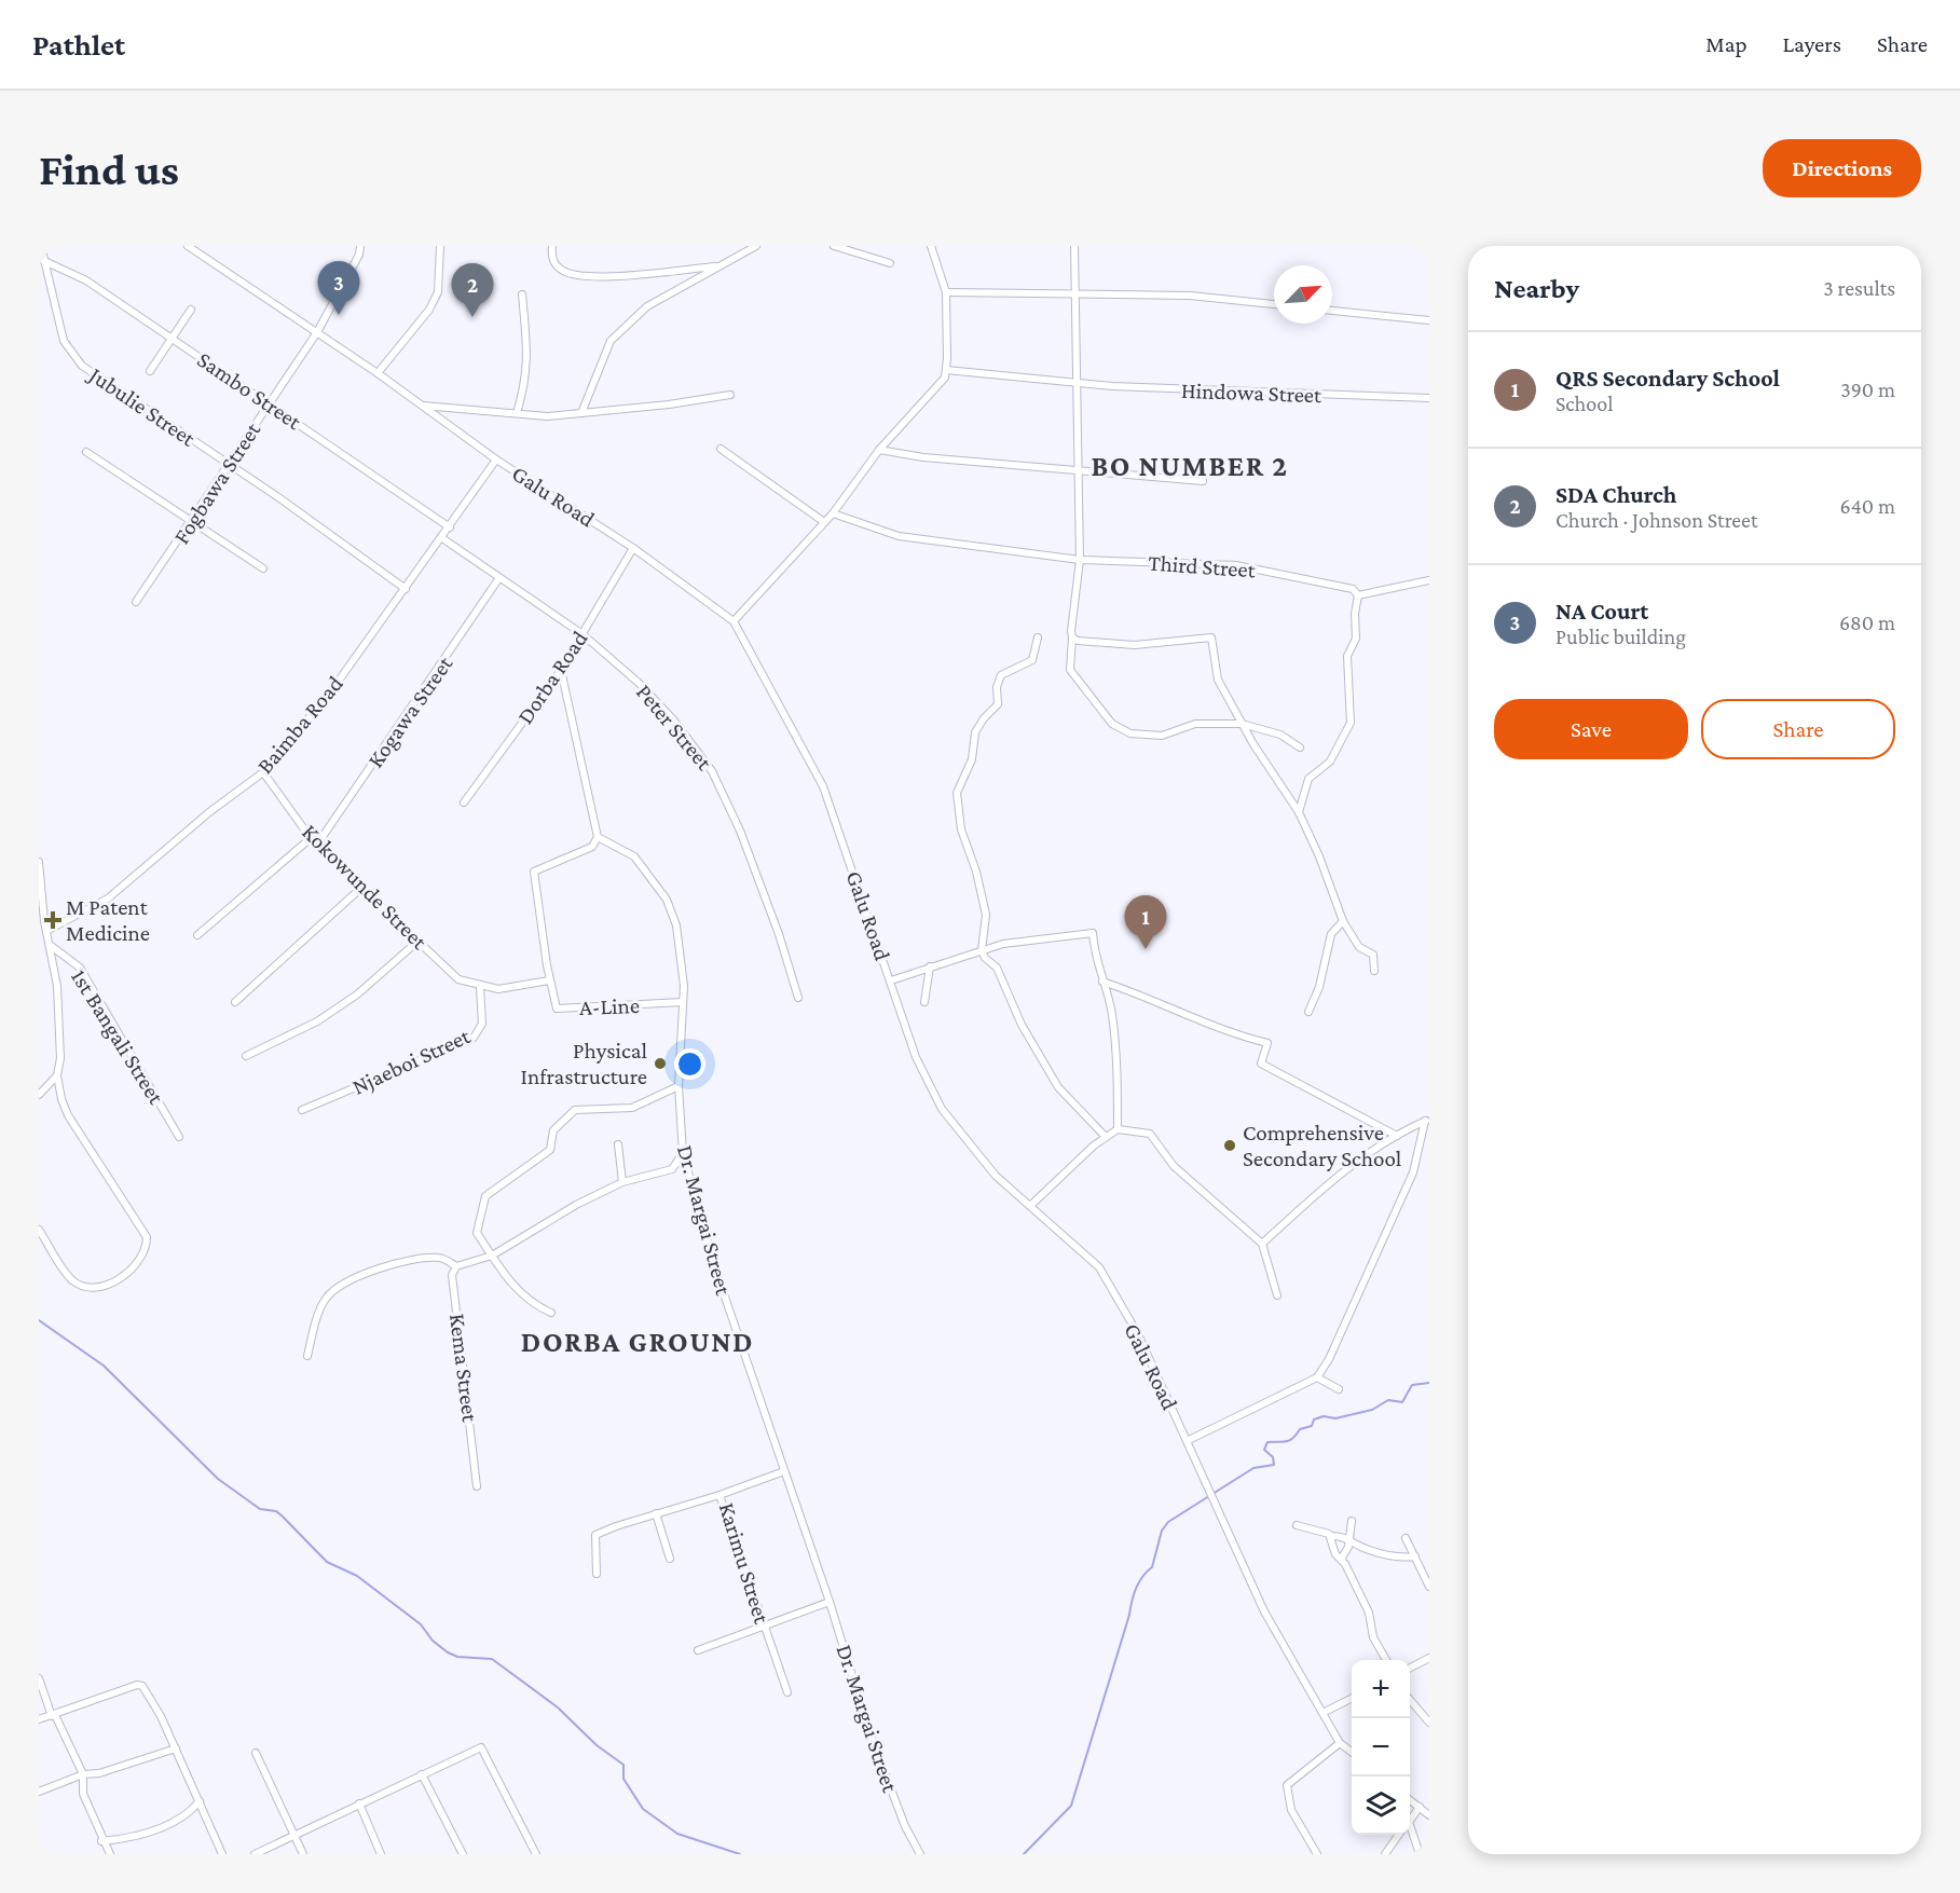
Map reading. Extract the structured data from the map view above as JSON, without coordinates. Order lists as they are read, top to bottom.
{
  "streets": {
    "street": [
      "Sambo Street",
      "Hindowa Street",
      "Jubulie Street",
      "Fogbawa Street",
      "Galu Road",
      "Third Street",
      "Dorba Road",
      "Kogawa Street",
      "Baimba Road",
      "Peter Street",
      "Kokowunde Street",
      "A-Line",
      "1st Bangali Street",
      "Njaeboi Street",
      "Dr. Margai Street",
      "Kema Street",
      "Karimu Street"
    ]
  },
  "crossings": [
    ["Sambo Street", "Jubulie Street"],
    ["Sambo Street", "Fogbawa Street"],
    ["Sambo Street", "Baimba Road"],
    ["Jubulie Street", "Fogbawa Street"],
    ["Jubulie Street", "Baimba Road"],
    ["Fogbawa Street", "Galu Road"],
    ["Galu Road", "Dorba Road"],
    ["Galu Road", "Baimba Road"],
    ["Dorba Road", "Peter Street"],
    ["Kogawa Street", "Peter Street"],
    ["Kogawa Street", "Kokowunde Street"],
    ["Baimba Road", "Peter Street"],
    ["Baimba Road", "Kokowunde Street"],
    ["Kokowunde Street", "A-Line"],
    ["Kokowunde Street", "Njaeboi Street"],
    ["A-Line", "Njaeboi Street"],
    ["A-Line", "Dr. Margai Street"],
    ["Dr. Margai Street", "Karimu Street"]
  ],
  "districts": ["BO NUMBER 2", "DORBA GROUND"],
  "places": {
    "health": ["M Patent Medicine"],
    "other": ["Physical Infrastructure", "Comprehensive Secondary School"]
  },
  "north": "top right",
  "page": {
    "header": "Pathlet",
    "nav": ["Map", "Layers", "Share"],
    "buttons": [
      "Directions",
      ["Save", "Share"]
    ],
    "title": "Find us",
    "heading": ["Nearby", "3 results"],
    "pins": ["3", "2", "1"],
    "list": [
      {
        "mark": "1",
        "name": "QRS Secondary School",
        "note": "School",
        "value": "390 m"
      },
      {
        "mark": "2",
        "name": "SDA Church",
        "note": "Church · Johnson Street",
        "value": "640 m"
      },
      {
        "mark": "3",
        "name": "NA Court",
        "note": "Public building",
        "value": "680 m"
      }
    ],
    "map_buttons": ["+", "−"]
  }
}
